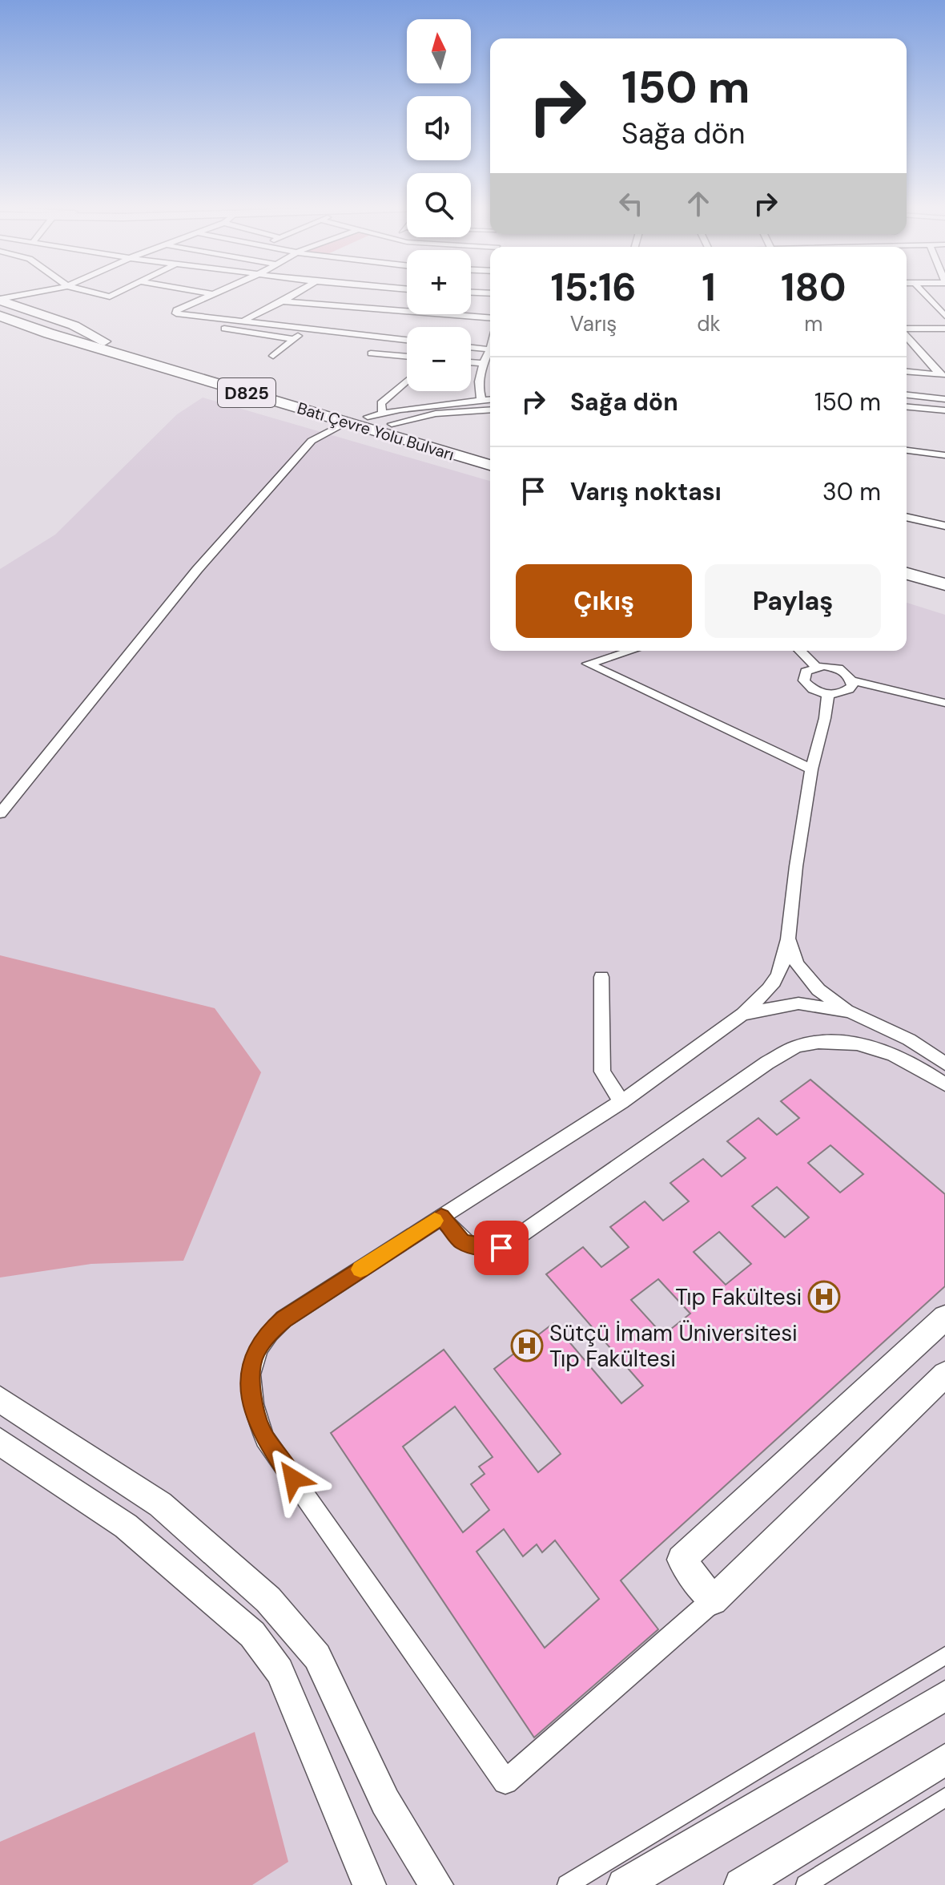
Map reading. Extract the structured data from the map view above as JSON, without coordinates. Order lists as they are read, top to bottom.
{
  "streets": {
    "highway": ["D825", "Batı Çevre Yolu Bulvarı"]
  },
  "places": {
    "hospital": ["Tıp Fakültesi", "Sütçü İmam Üniversitesi Tıp Fakültesi"]
  },
  "north": "top",
  "page": {
    "map_buttons": ["+", "−"],
    "turn": ["150 m", "Sağa dön"],
    "eta": [
      "15:16",
      "Varış",
      "1",
      "dk",
      "180",
      "m"
    ],
    "list": [
      {
        "name": "Sağa dön",
        "value": "150 m"
      },
      {
        "name": "Varış noktası",
        "value": "30 m"
      }
    ],
    "buttons": ["Çıkış", "Paylaş"]
  }
}
